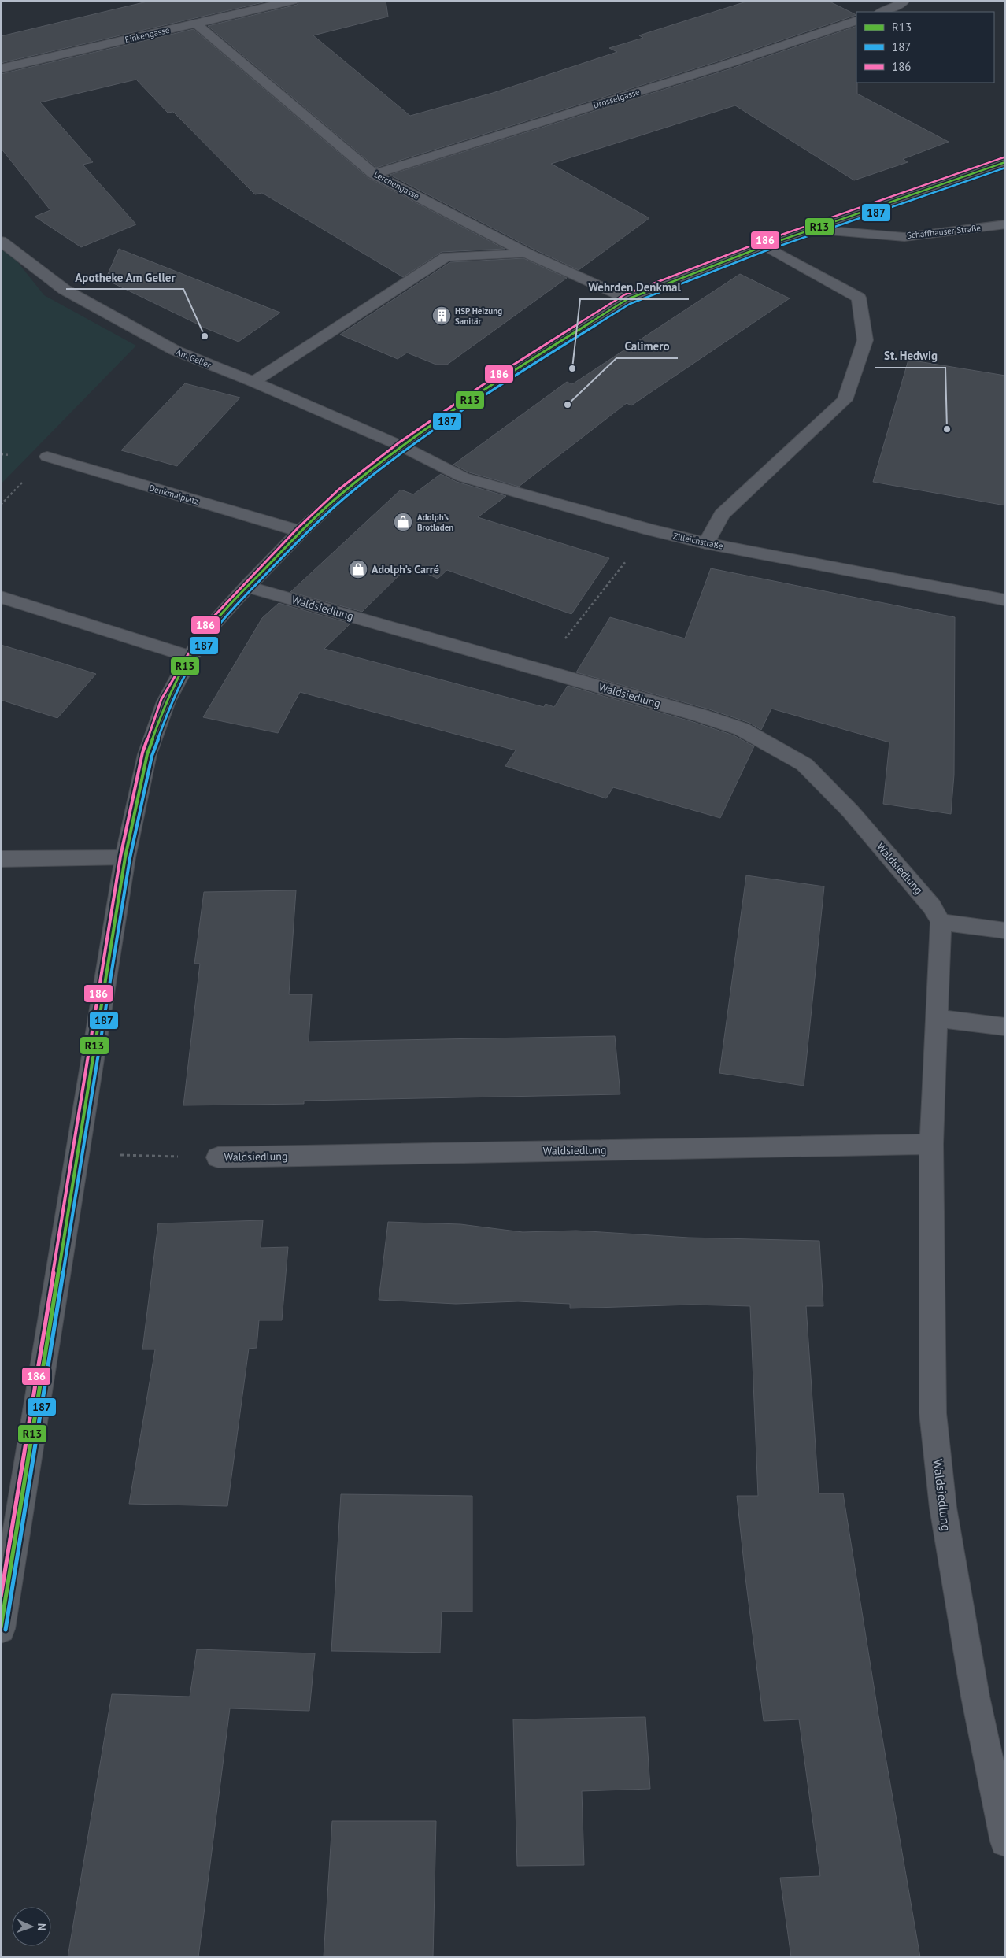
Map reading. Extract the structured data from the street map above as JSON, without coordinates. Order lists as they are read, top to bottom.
{
  "streets": {
    "street": [
      "Finkengasse",
      "Drosselgasse",
      "Lerchengasse",
      "Schaffhauser Straße",
      "Am Geller",
      "Denkmalplatz",
      "Zilleichstraße",
      "Waldsiedlung"
    ]
  },
  "crossings": [
    ["Finkengasse", "Lerchengasse"],
    ["Drosselgasse", "Lerchengasse"],
    ["Lerchengasse", "Schaffhauser Straße"],
    ["Schaffhauser Straße", "Am Geller"],
    ["Schaffhauser Straße", "Denkmalplatz"],
    ["Schaffhauser Straße", "Zilleichstraße"],
    ["Schaffhauser Straße", "Waldsiedlung"],
    ["Am Geller", "Zilleichstraße"]
  ],
  "places": {
    "building": ["HSP Heizung Sanitär"],
    "other": [
      "Apotheke Am Geller",
      "Wehrden Denkmal",
      "Calimero",
      "St. Hedwig"
    ],
    "shop": ["Adolph’s Brotladen", "Adolph’s Carré"]
  },
  "lines": ["transit line 186", "transit line R13", "transit line 187"],
  "legend": ["R13", "187", "186"],
  "north": "right"
}
